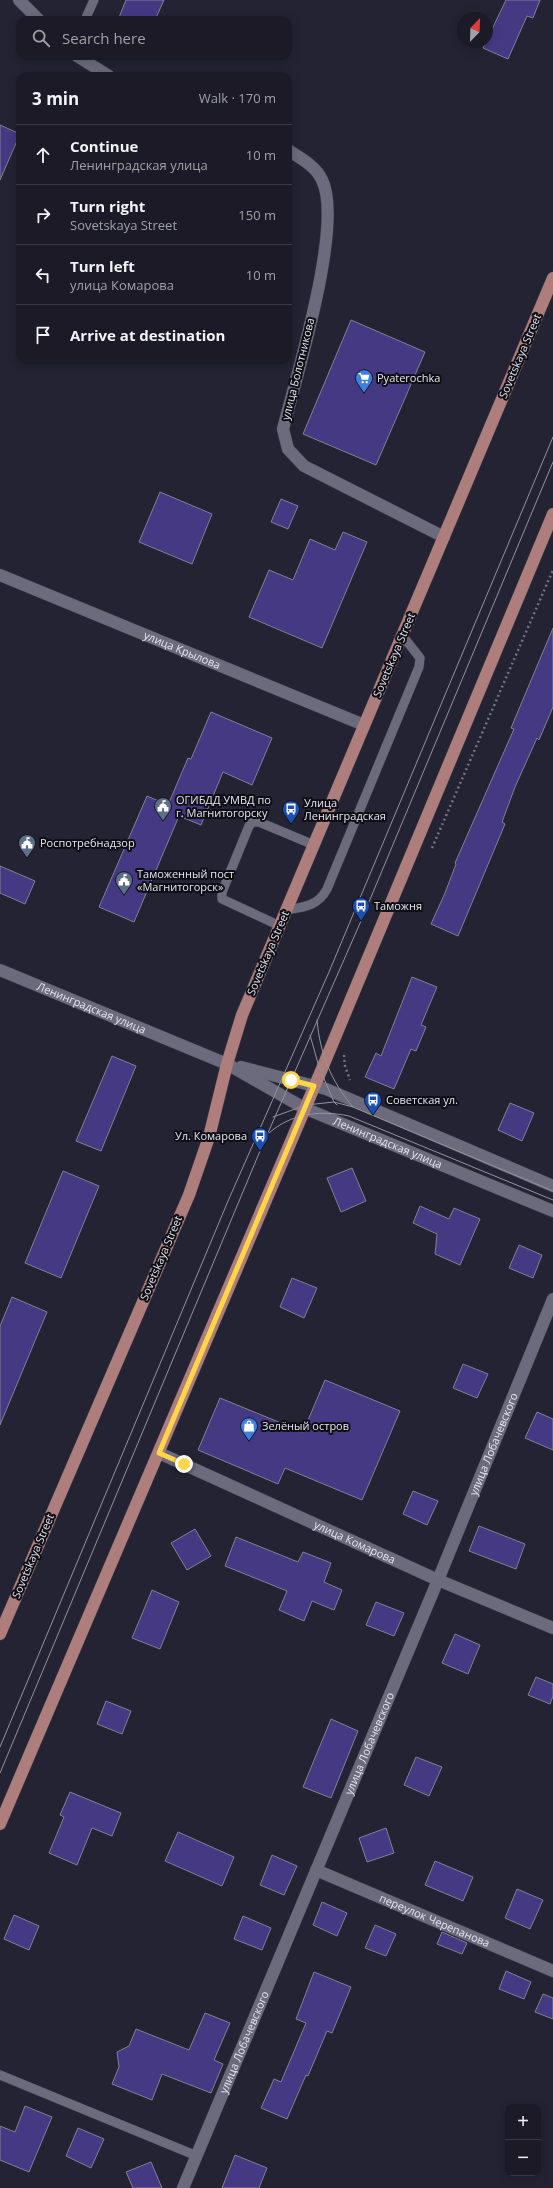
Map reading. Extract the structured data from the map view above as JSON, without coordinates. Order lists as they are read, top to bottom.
{
  "streets": {
    "main road": ["Sovetskaya Street"],
    "street": [
      "улица Болотникова",
      "улица Крылова",
      "Ленинградская улица",
      "улица Лобачевского",
      "улица Комарова",
      "переулок Черепанова"
    ]
  },
  "crossings": [
    ["Sovetskaya Street", "улица Болотникова"],
    ["Sovetskaya Street", "улица Крылова"],
    ["Sovetskaya Street", "Ленинградская улица"],
    ["улица Лобачевского", "улица Комарова"],
    ["улица Лобачевского", "переулок Черепанова"]
  ],
  "places": {
    "supermarket": ["Pyaterochka"],
    "public building": ["ОГИБДД УМВД по г. Магнитогорску", "Роспотребнадзор", "Таможенный пост «Магнитогорск»"],
    "bus stop": [
      "Улица Ленинградская",
      "Таможня",
      "Советская ул.",
      "Ул. Комарова"
    ],
    "shop": ["Зелёный остров"]
  },
  "north": "top right",
  "page": {
    "search": "Search here",
    "heading": ["3 min", "Walk · 170 m"],
    "list": [
      ["Continue", "Ленинградская улица", "10 m"],
      ["Turn right", "Sovetskaya Street", "150 m"],
      ["Turn left", "улица Комарова", "10 m"],
      "Arrive at destination"
    ],
    "map_buttons": ["+", "−"]
  }
}
